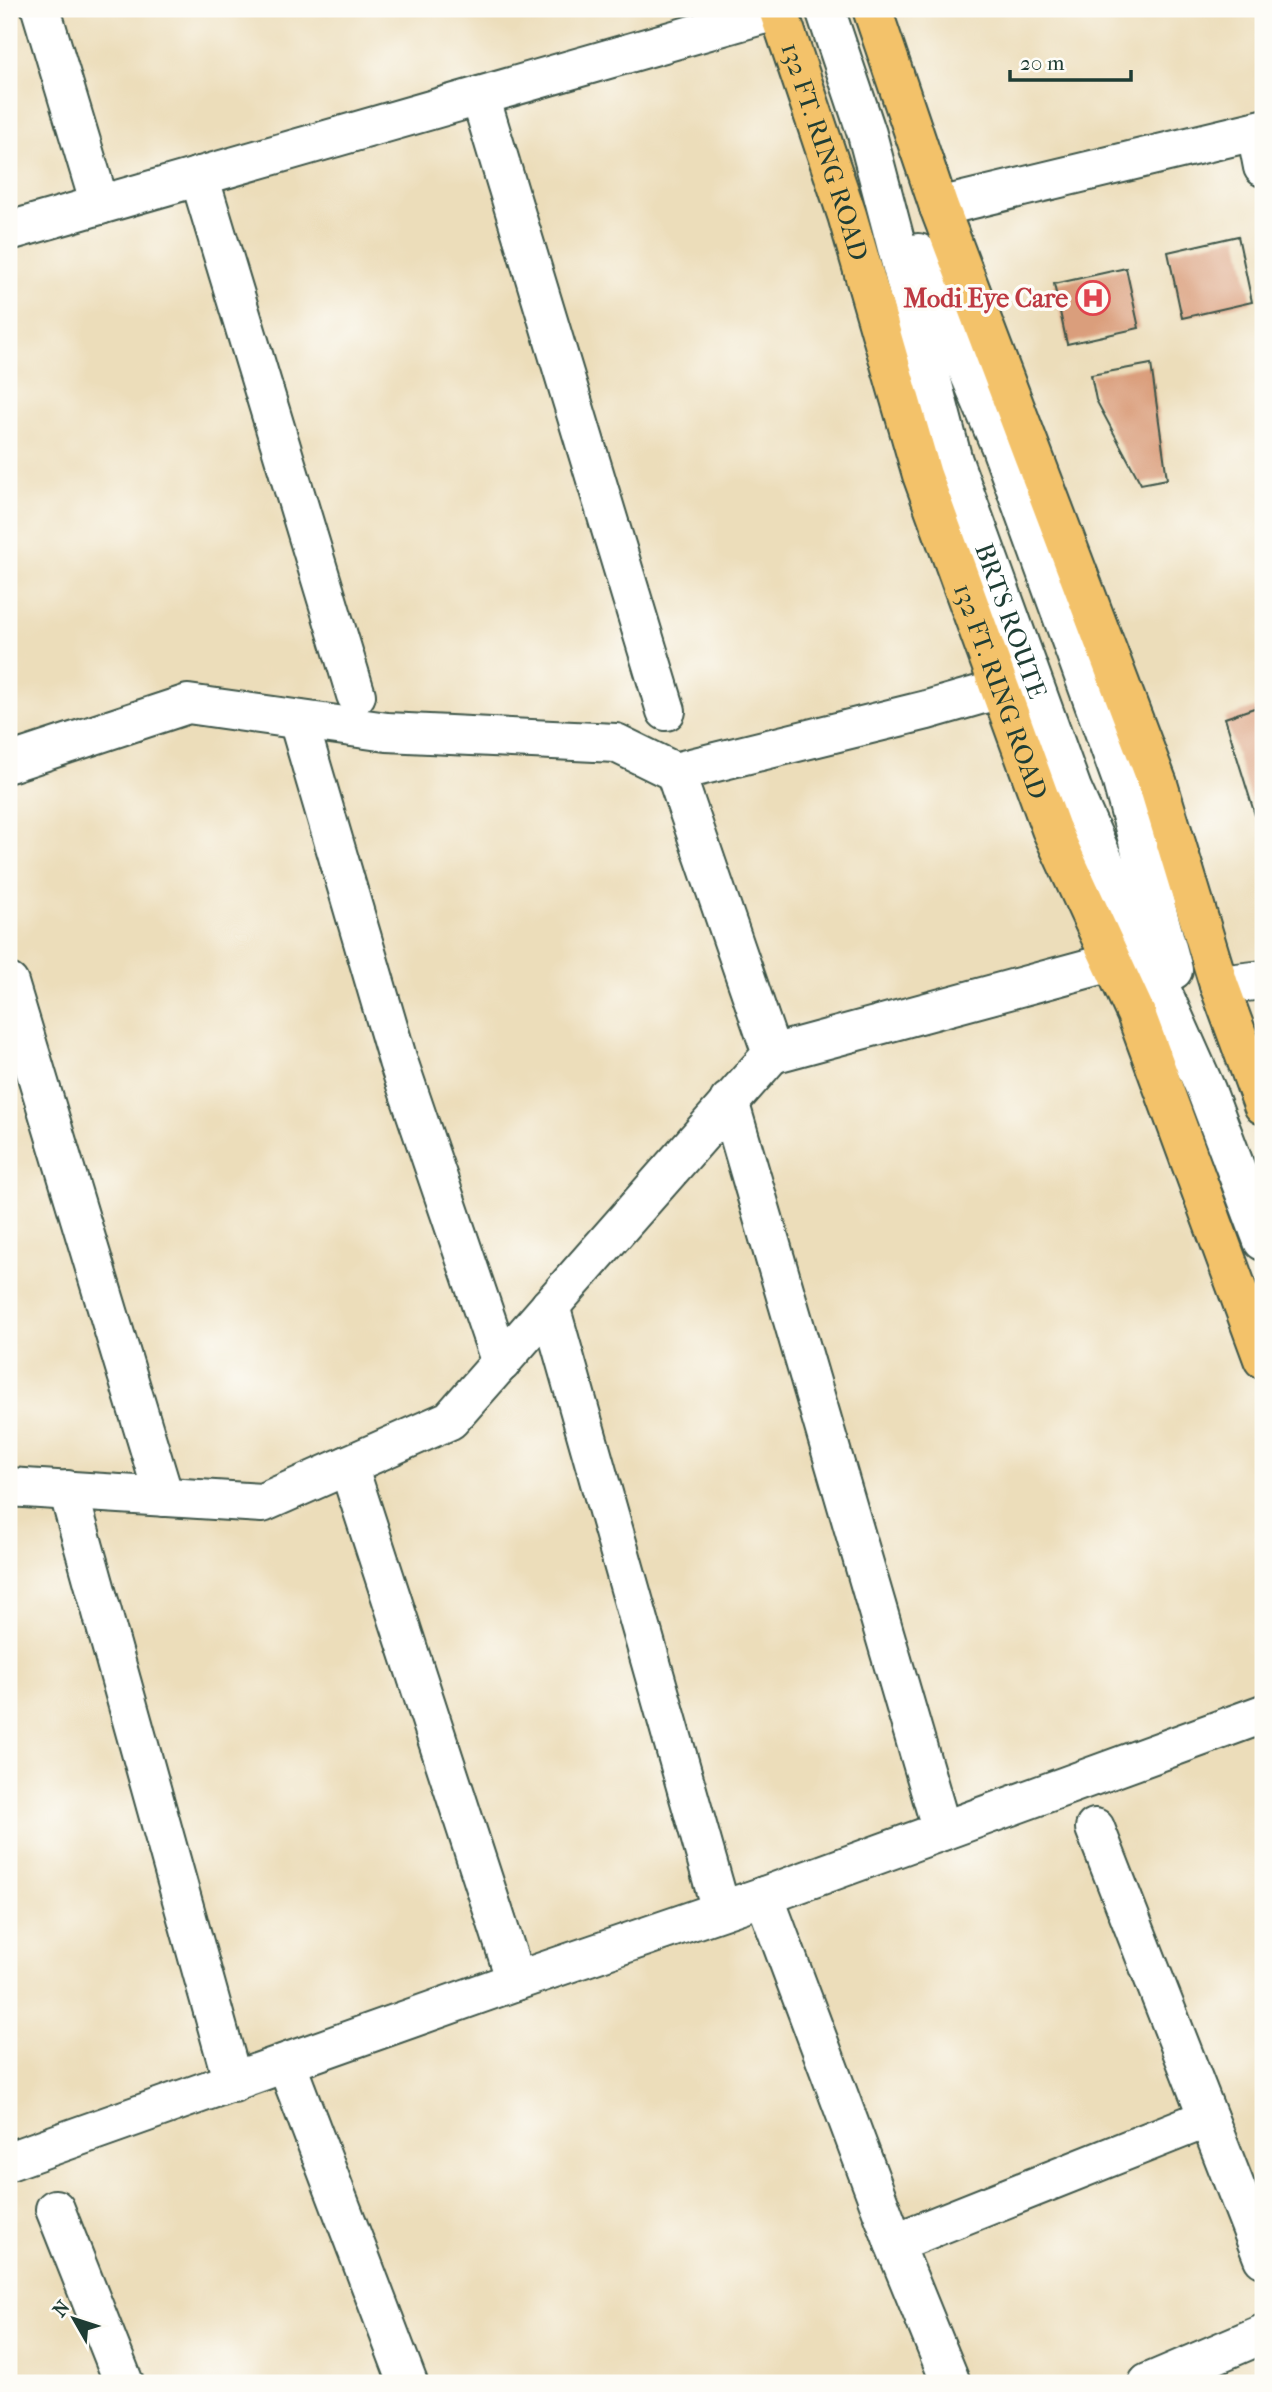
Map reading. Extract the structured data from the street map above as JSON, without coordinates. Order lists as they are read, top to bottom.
{
  "streets": {
    "main road": ["132 FT. RING ROAD"],
    "street": ["BRTS ROUTE"]
  },
  "places": {
    "hospital": ["Modi Eye Care"]
  },
  "scale_bar": "20 m",
  "north": "top left"
}
